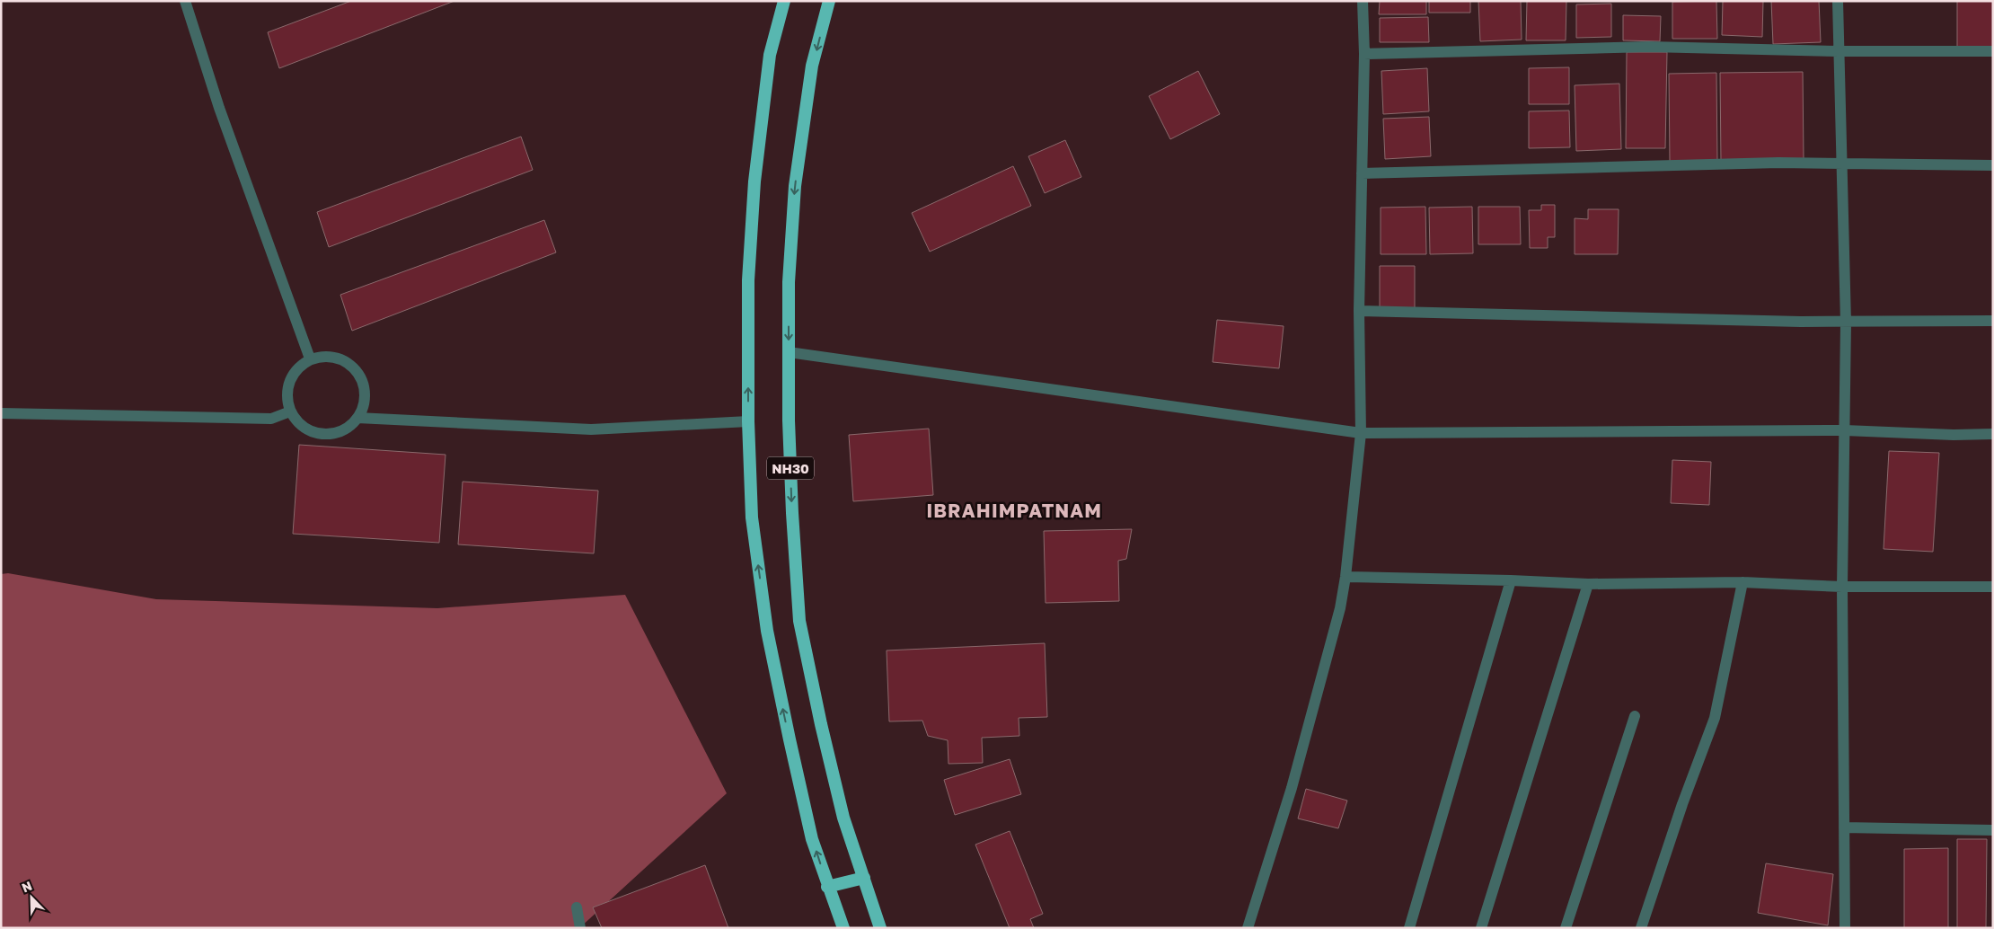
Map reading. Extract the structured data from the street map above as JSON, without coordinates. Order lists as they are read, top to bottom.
{
  "streets": {
    "highway": ["NH30"]
  },
  "districts": ["IBRAHIMPATNAM"],
  "north": "top left"
}
